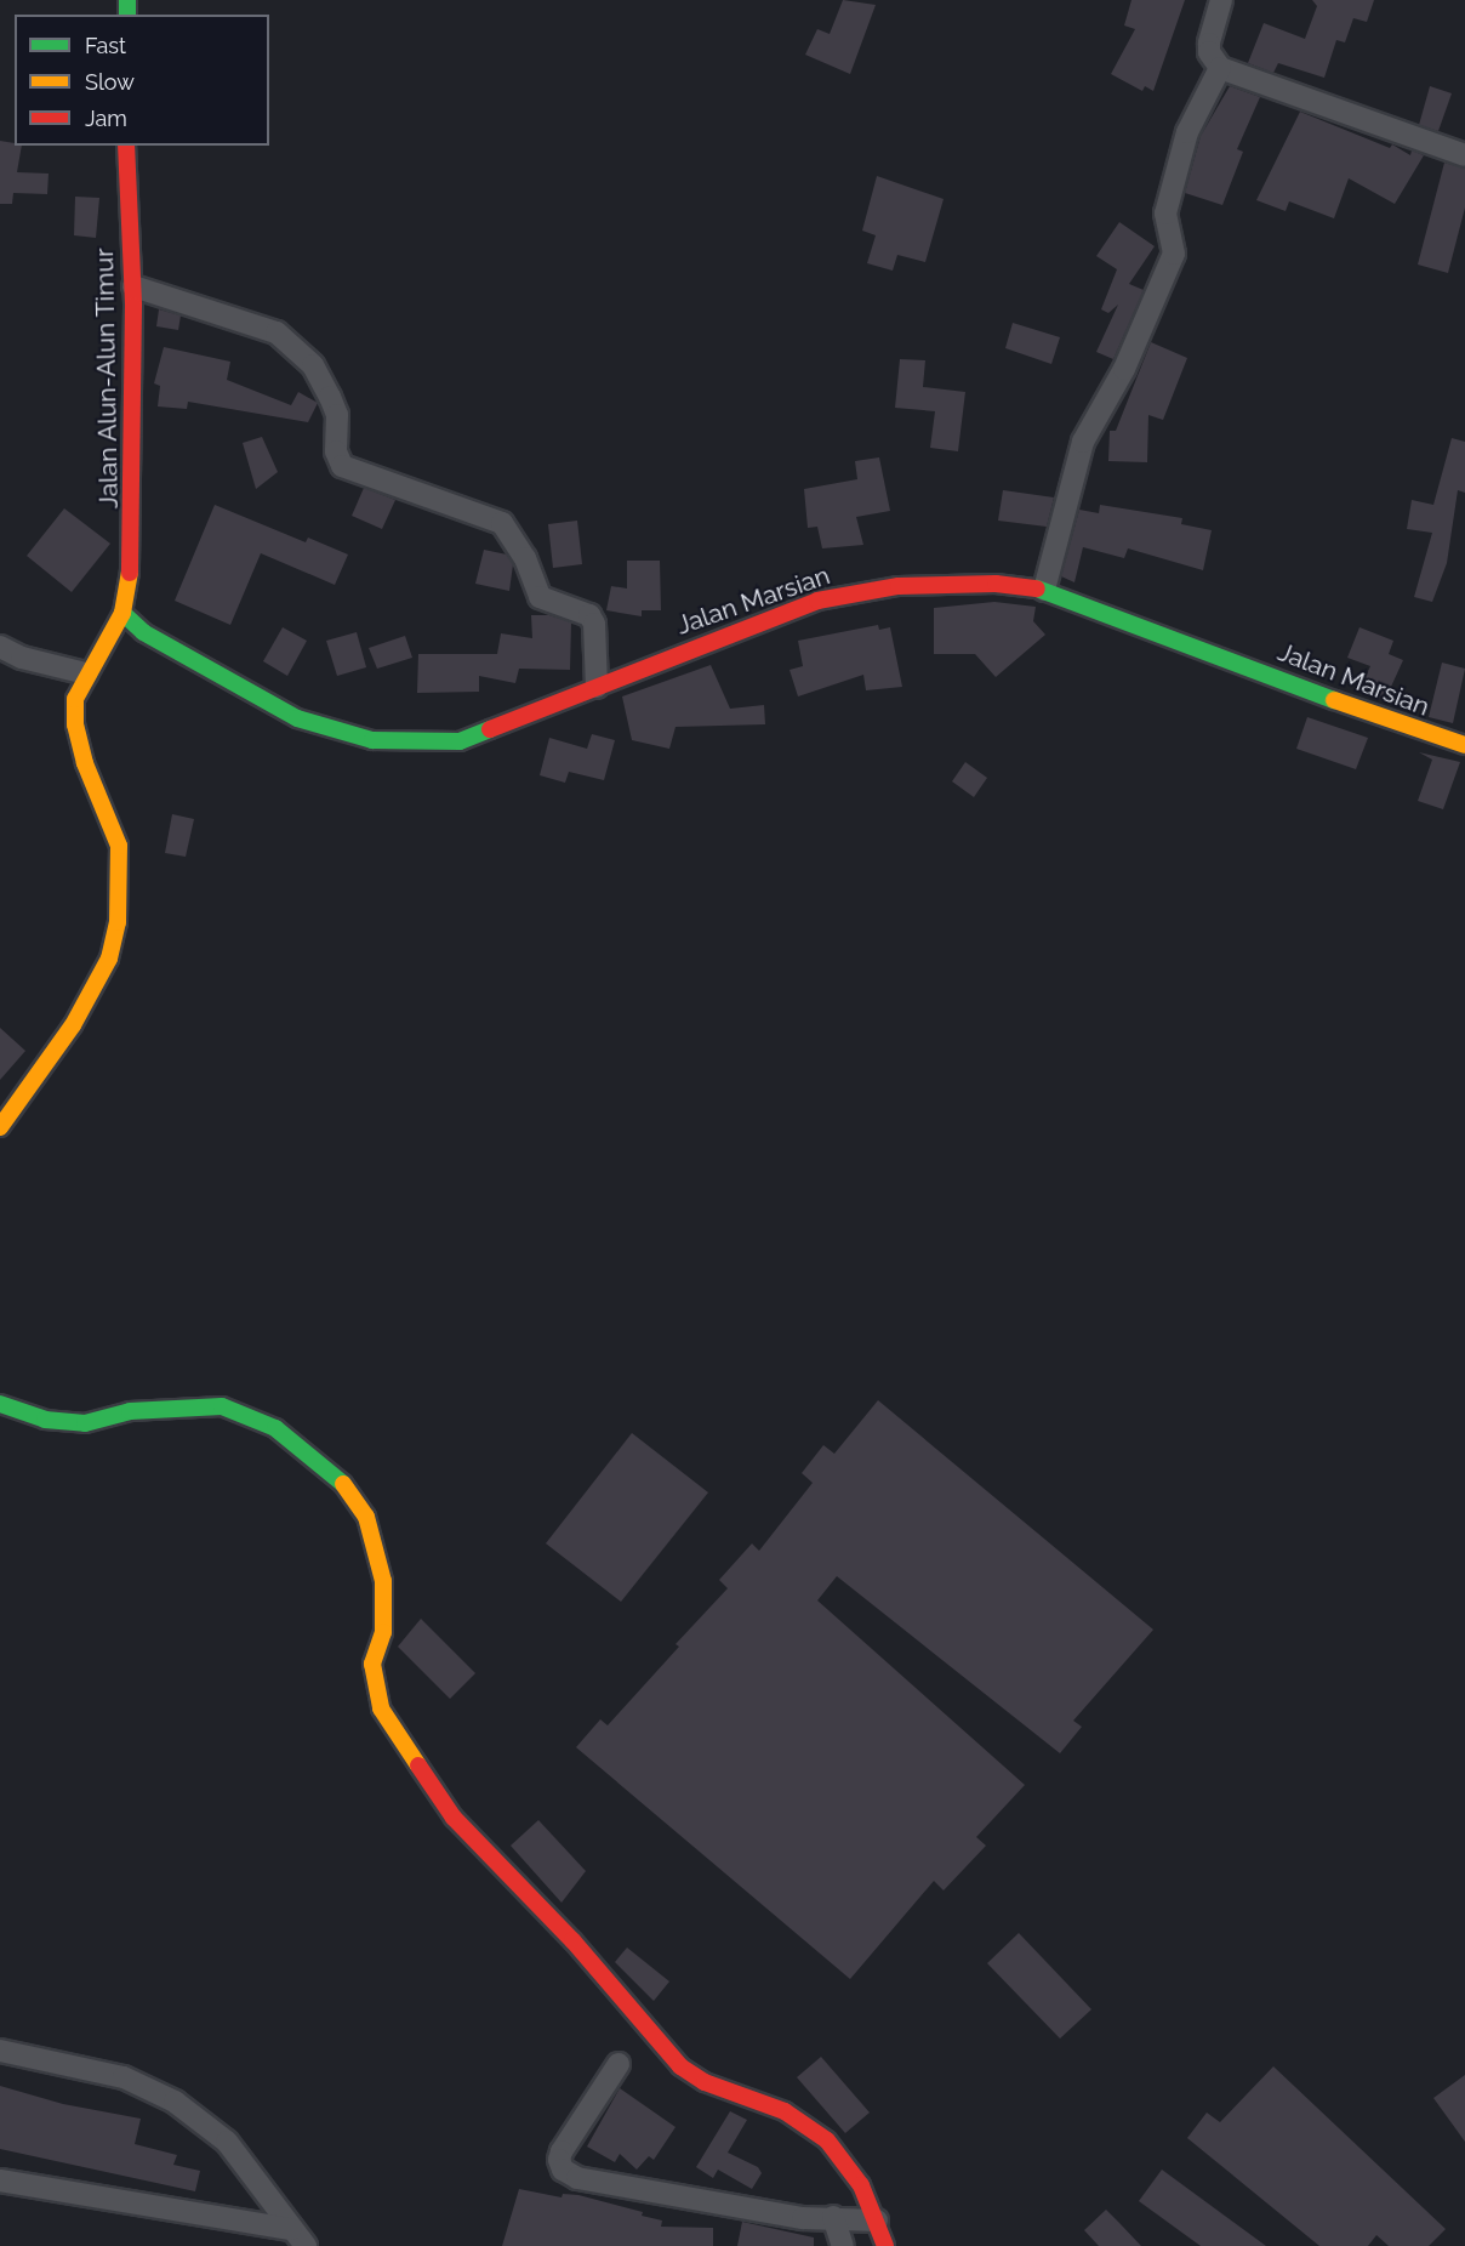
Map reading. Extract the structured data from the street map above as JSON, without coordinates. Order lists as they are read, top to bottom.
{
  "streets": {
    "street": ["Jalan Alun-Alun Timur", "Jalan Marsian"]
  },
  "crossings": [
    ["Jalan Alun-Alun Timur", "Jalan Marsian"]
  ],
  "legend": ["Fast", "Slow", "Jam"]
}
